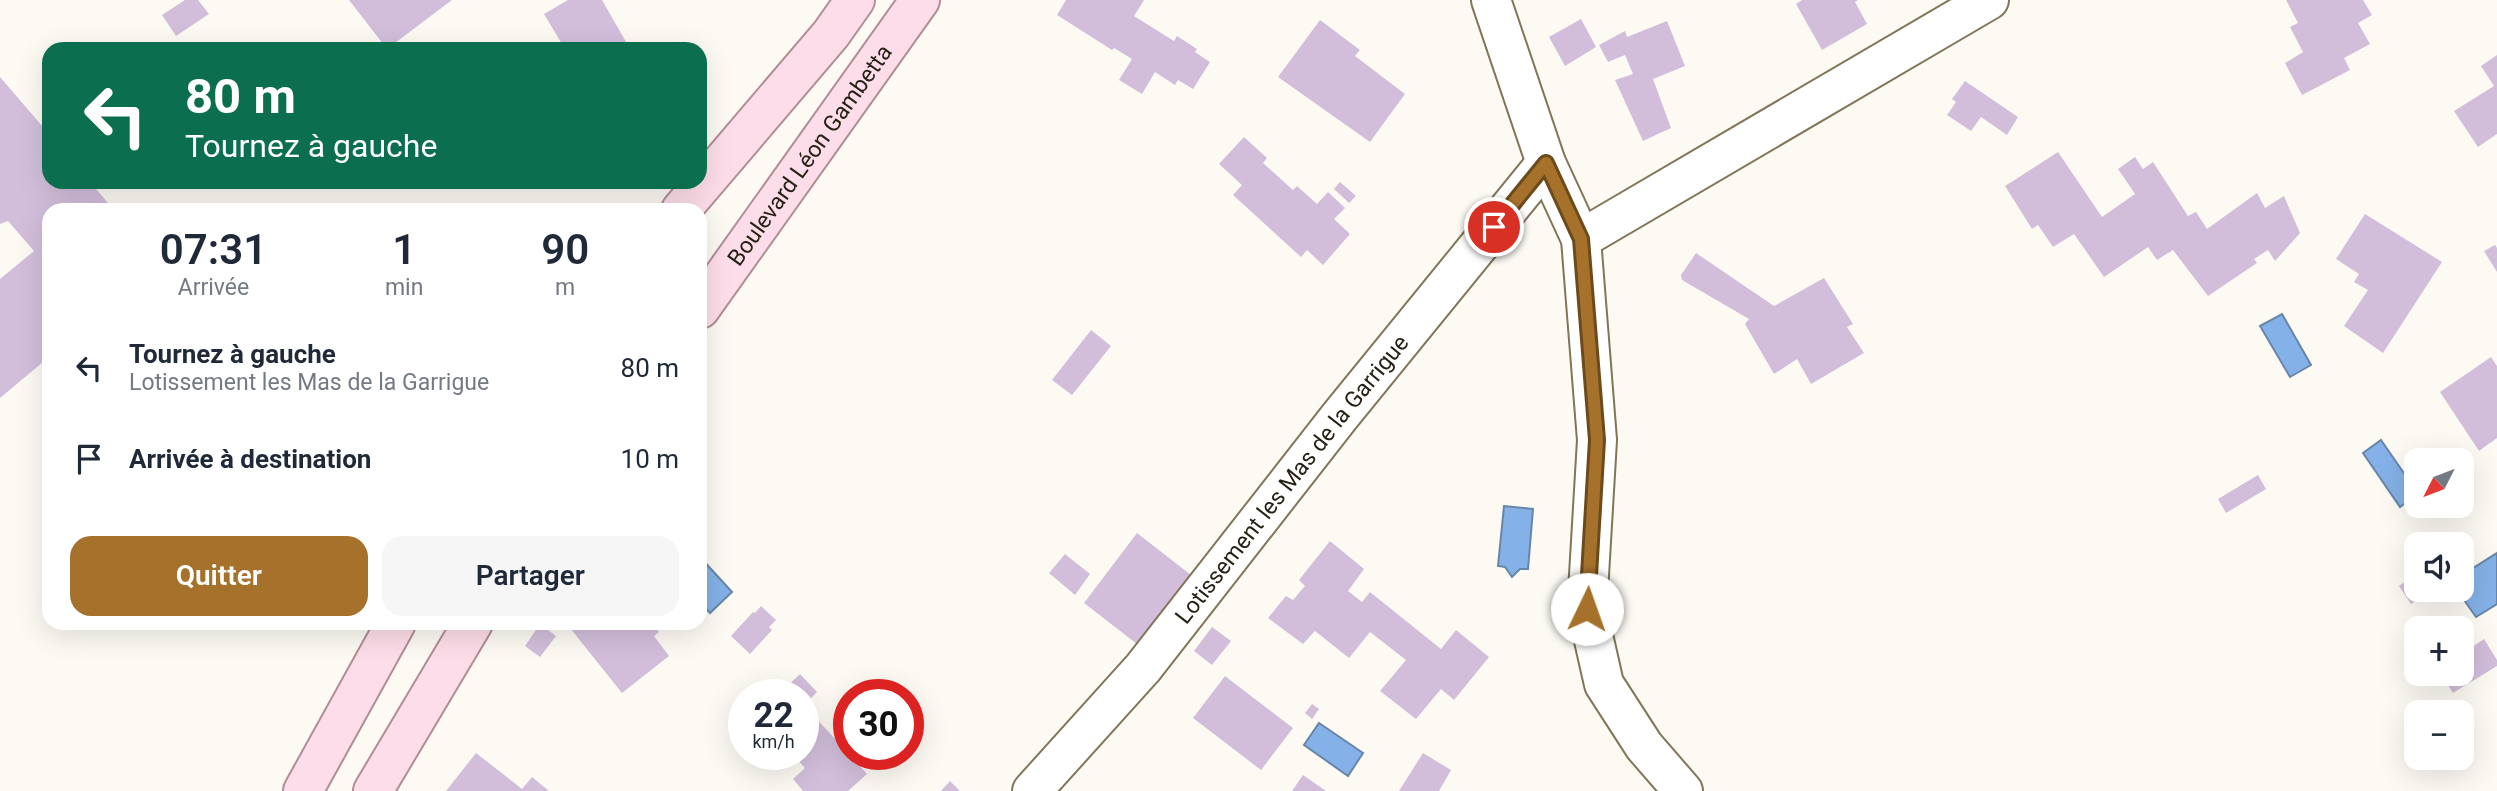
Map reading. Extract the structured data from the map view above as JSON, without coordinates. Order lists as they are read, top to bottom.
{
  "streets": {
    "main road": ["Boulevard Léon Gambetta"],
    "street": ["Lotissement les Mas de la Garrigue"]
  },
  "north": "bottom left",
  "page": {
    "turn": ["80 m", "Tournez à gauche"],
    "eta": [
      "07:31",
      "Arrivée",
      "1",
      "min",
      "90",
      "m"
    ],
    "list": [
      {
        "name": "Tournez à gauche",
        "note": "Lotissement les Mas de la Garrigue",
        "value": "80 m"
      },
      {
        "name": "Arrivée à destination",
        "value": "10 m"
      }
    ],
    "map_buttons": ["+", "−"],
    "buttons": ["Quitter", "Partager"],
    "speed": "22 km/h",
    "limit": "30"
  }
}
